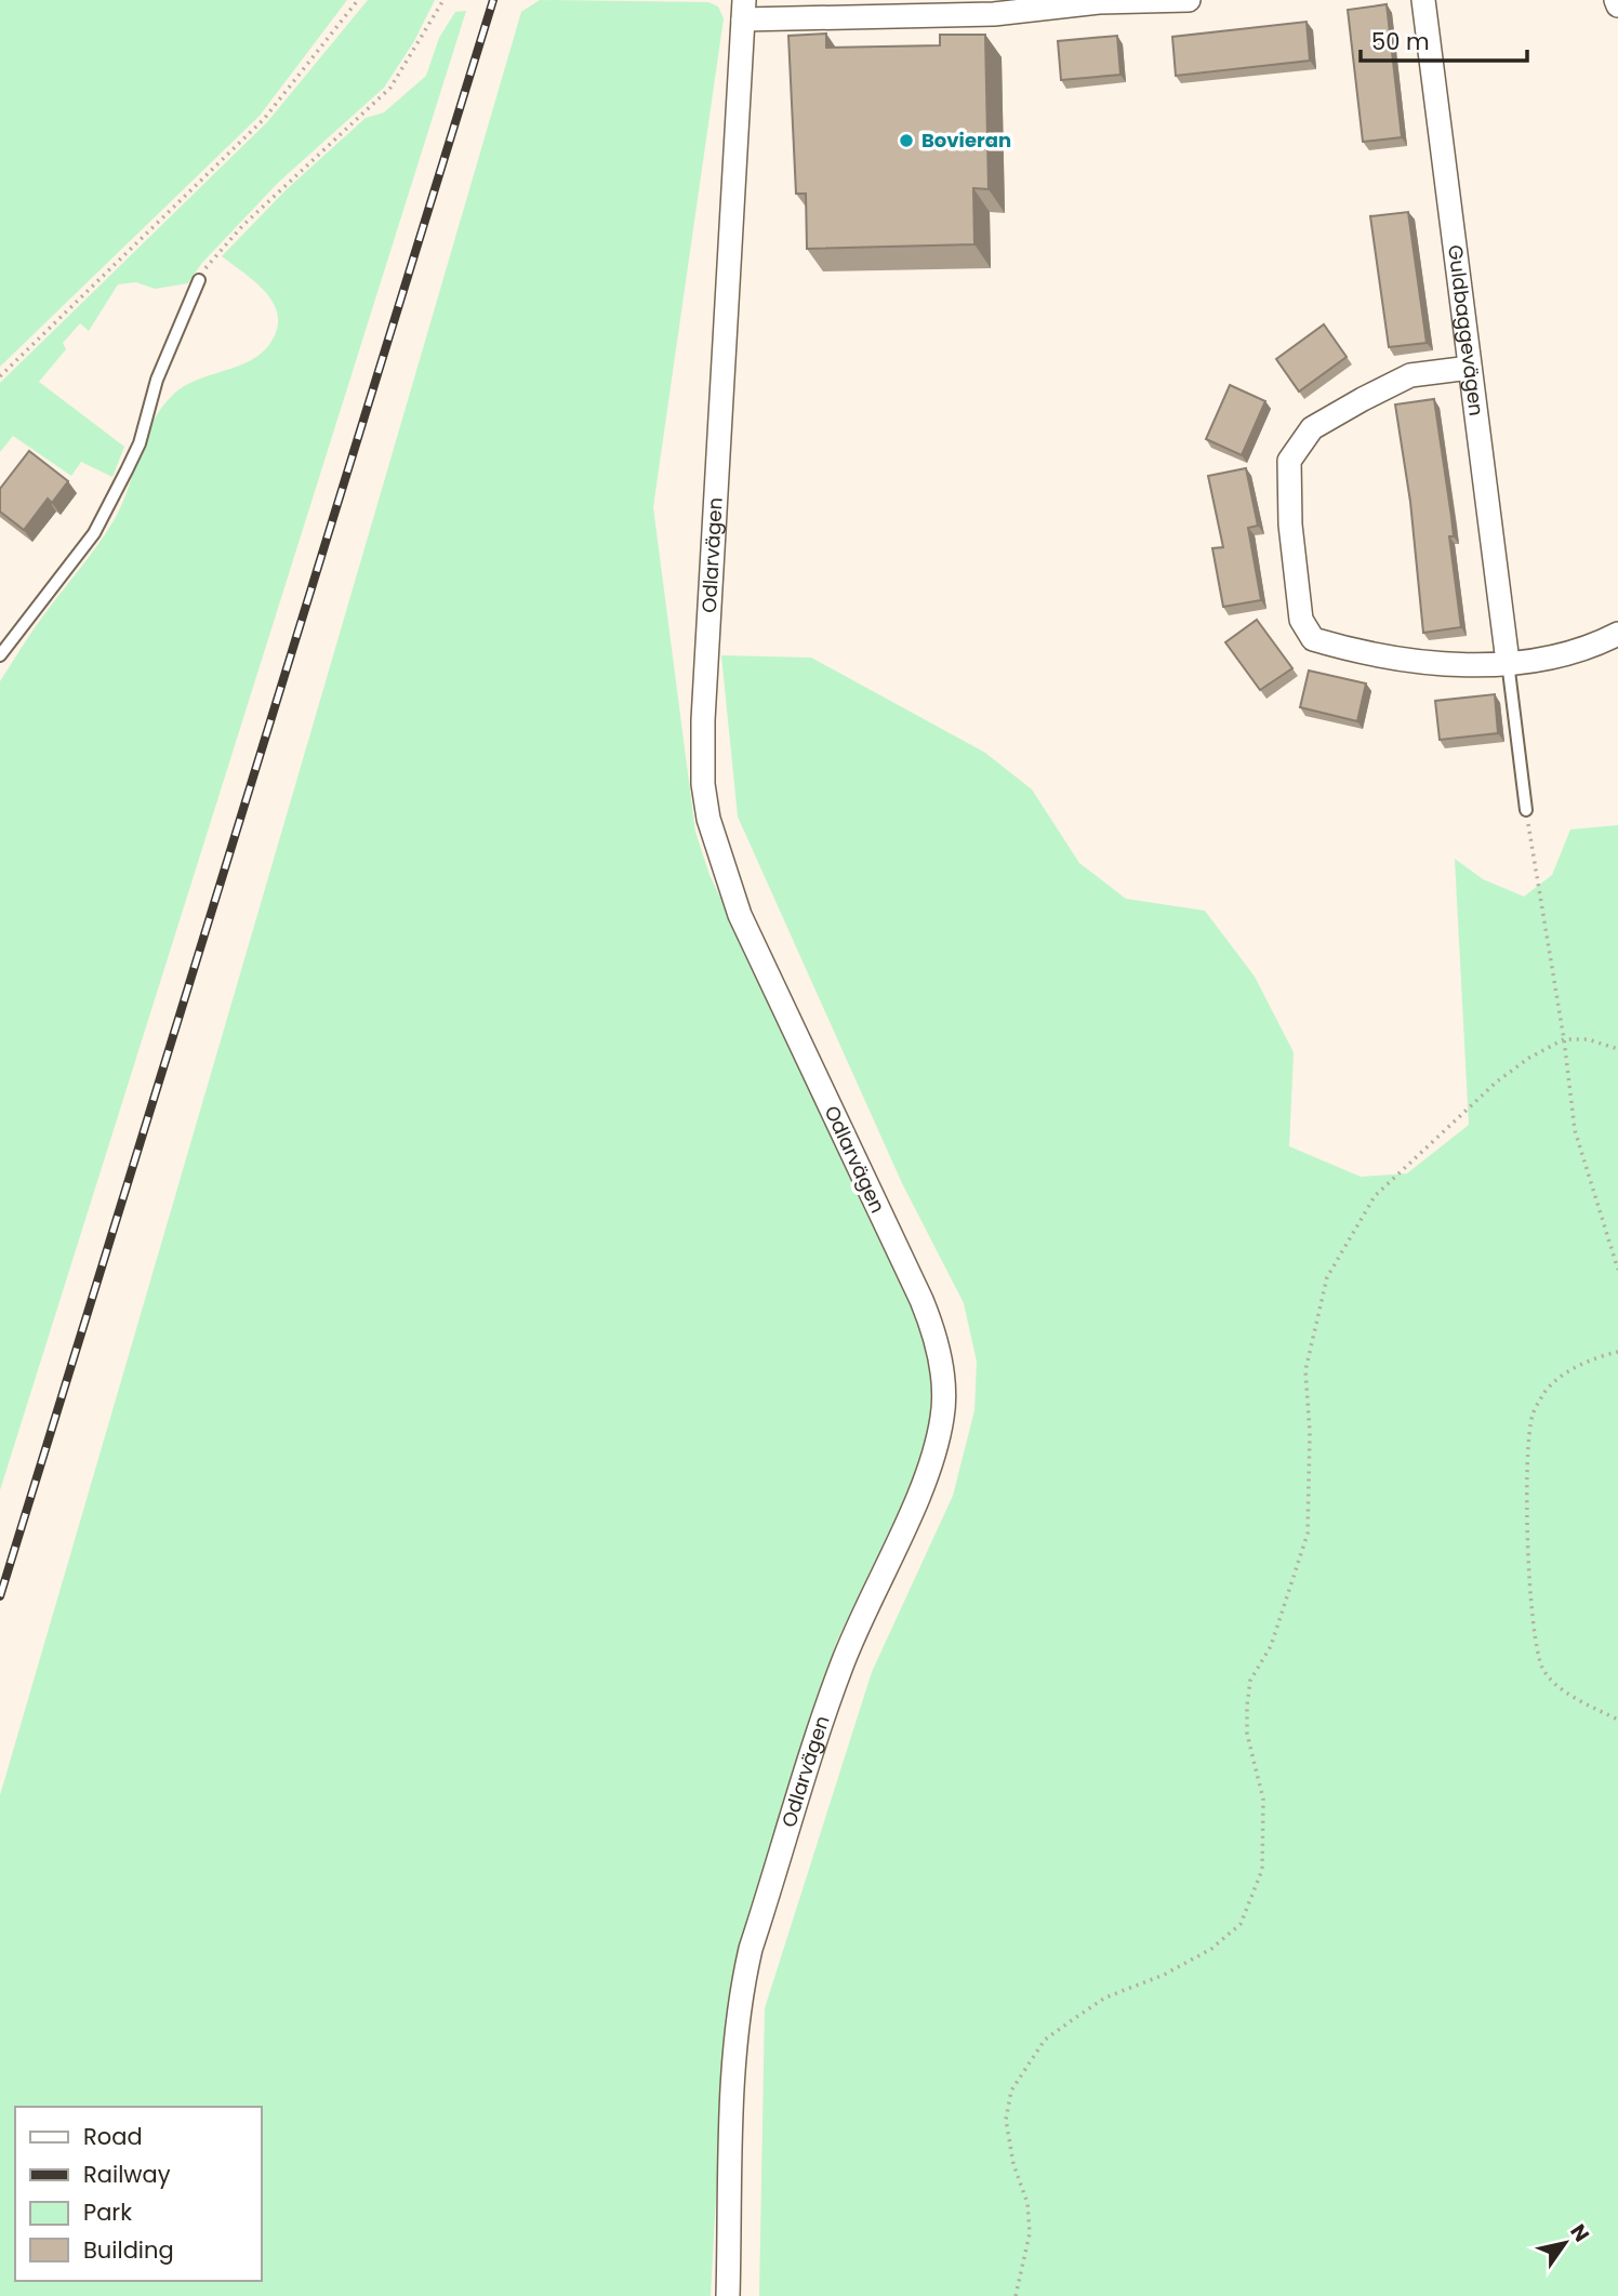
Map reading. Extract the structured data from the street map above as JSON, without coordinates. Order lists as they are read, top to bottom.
{
  "streets": {
    "street": ["Guldbaggevägen", "Odlarvägen"]
  },
  "places": ["Bovieran"],
  "legend": [
    "Road",
    "Railway",
    "Park",
    "Building"
  ],
  "scale_bar": "50 m",
  "north": "top right"
}
